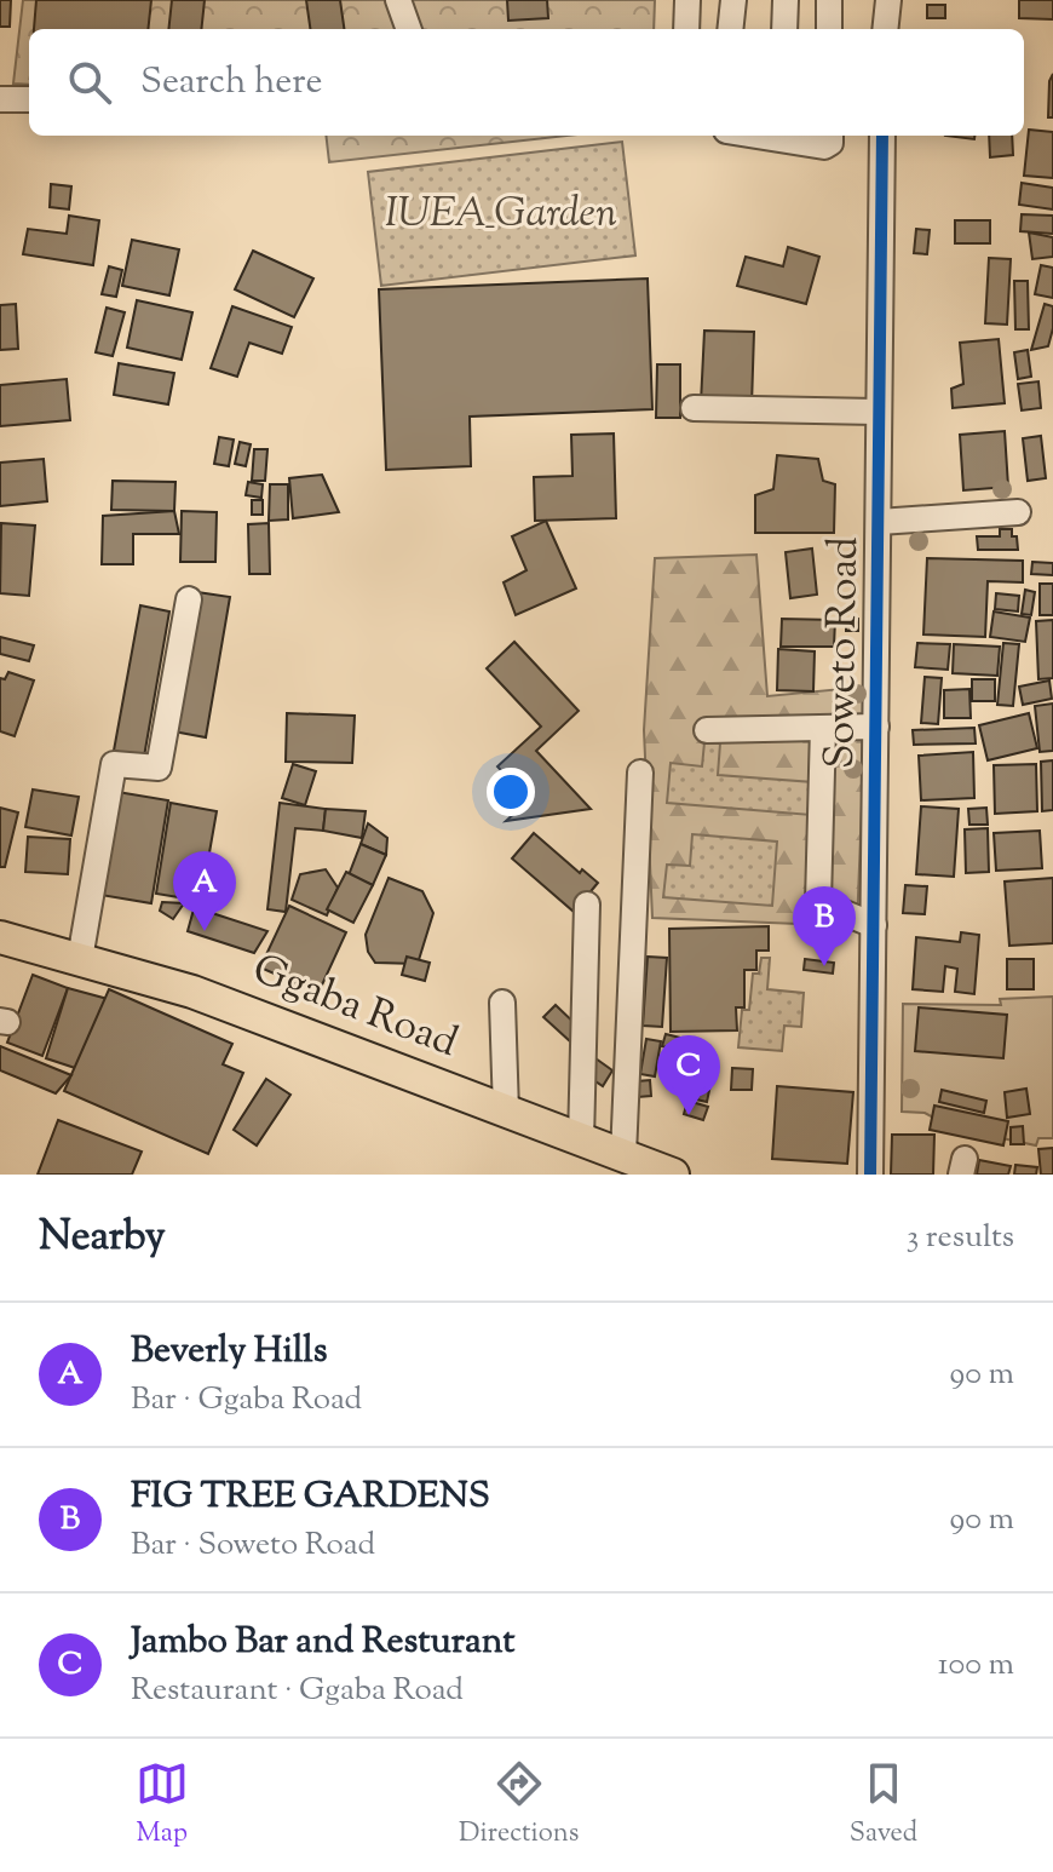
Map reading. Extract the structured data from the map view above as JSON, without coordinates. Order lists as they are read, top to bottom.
{
  "streets": {
    "main road": ["Ggaba Road"],
    "street": ["Soweto Road"]
  },
  "parks": ["IUEA_Garden"],
  "page": {
    "search": "Search here",
    "pins": ["A", "B", "C"],
    "heading": ["Nearby", "3 results"],
    "list": [
      {
        "mark": "A",
        "name": "Beverly Hills",
        "note": "Bar · Ggaba Road",
        "value": "90 m"
      },
      {
        "mark": "B",
        "name": "FIG TREE GARDENS",
        "note": "Bar · Soweto Road",
        "value": "90 m"
      },
      {
        "mark": "C",
        "name": "Jambo Bar and Resturant",
        "note": "Restaurant · Ggaba Road",
        "value": "100 m"
      }
    ],
    "nav": ["Map", "Directions", "Saved"]
  }
}
